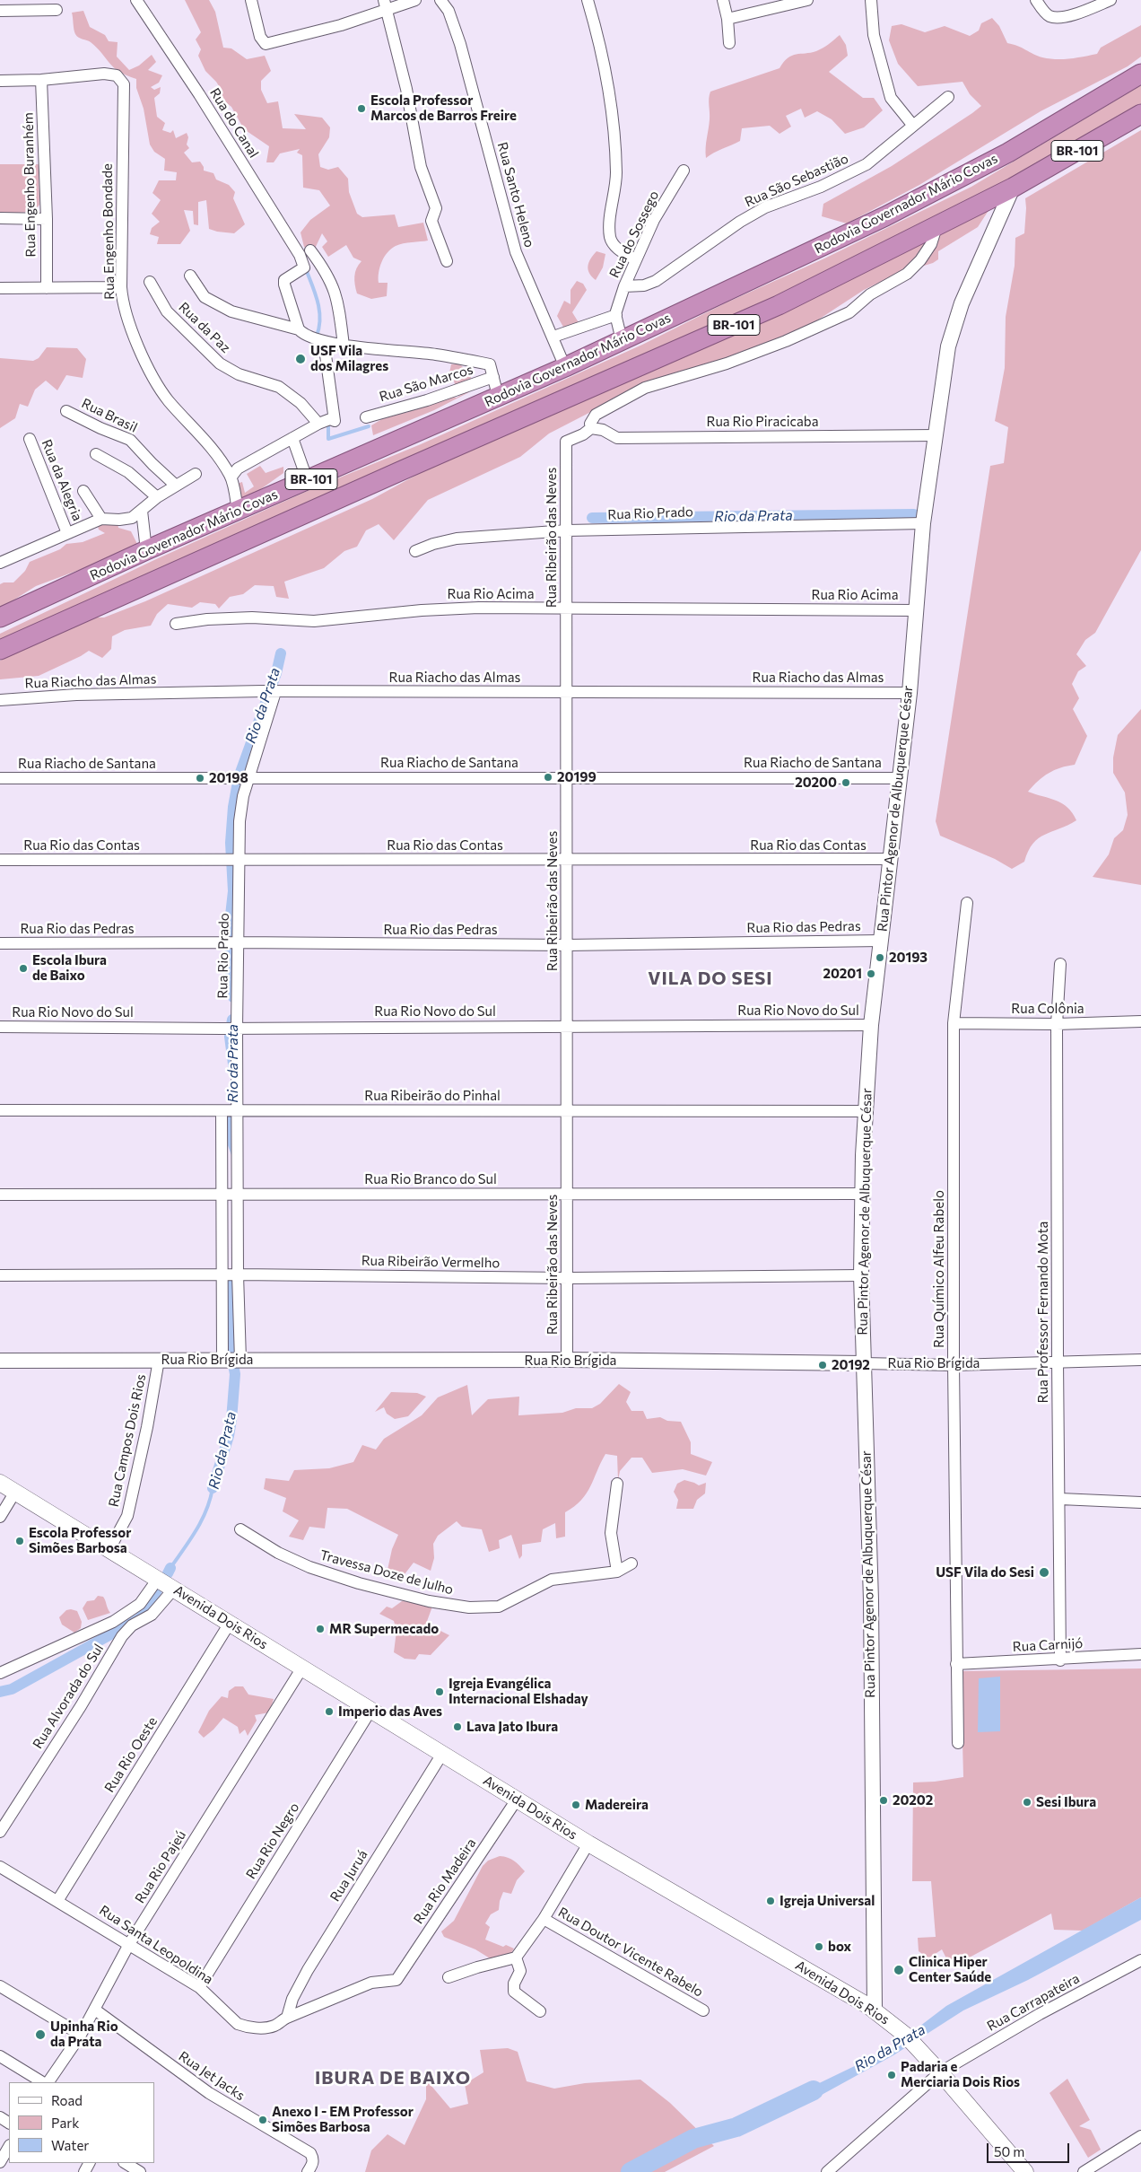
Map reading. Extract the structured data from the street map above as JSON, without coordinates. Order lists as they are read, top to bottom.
{
  "streets": {
    "highway": ["BR-101", "Rodovia Governador Mário Covas"],
    "main road": ["Avenida Dois Rios"],
    "street": [
      "Rua do Canal",
      "Rua São Sebastião",
      "Rua Engenho Buranhém",
      "Rua Santo Heleno",
      "Rua Engenho Bondade",
      "Rua do Sossego",
      "Rua da Paz",
      "Rua São Marcos",
      "Rua Brasil",
      "Rua Rio Piracicaba",
      "Rua da Alegria",
      "Rua Rio Prado",
      "Rua Ribeirão das Neves",
      "Rua Rio Acima",
      "Rua Riacho das Almas",
      "Rua Riacho de Santana",
      "Rua Pintor Agenor de Albuquerque César",
      "Rua Rio das Contas",
      "Rua Rio das Pedras",
      "Rua Colônia",
      "Rua Rio Novo do Sul",
      "Rua Ribeirão do Pinhal",
      "Rua Rio Branco do Sul",
      "Rua Ribeirão Vermelho",
      "Rua Químico Alfeu Rabelo",
      "Rua Professor Fernando Mota",
      "Rua Rio Brígida",
      "Rua Campos Dois Rios",
      "Travessa Doze de Julho",
      "Rua Carnijó",
      "Rua Alvorada do Sul",
      "Rua Rio Oeste",
      "Rua Rio Negro",
      "Rua Rio Pajeú",
      "Rua Juruá",
      "Rua Rio Madeira",
      "Rua Santa Leopoldina",
      "Rua Doutor Vicente Rabelo",
      "Rua Carrapateira",
      "Rua Jet Jacks"
    ]
  },
  "crossings": [
    ["Rua São Sebastião", "Rua do Sossego"],
    ["Rua Engenho Buranhém", "Rua Engenho Bondade"],
    ["Rua Santo Heleno", "Rodovia Governador Mário Covas"],
    ["Rodovia Governador Mário Covas", "Rua Engenho Bondade"],
    ["Rodovia Governador Mário Covas", "Rua do Sossego"],
    ["Rodovia Governador Mário Covas", "Rua Pintor Agenor de Albuquerque César"],
    ["Rua Rio Piracicaba", "Rua Ribeirão das Neves"],
    ["Rua Rio Piracicaba", "Rua Pintor Agenor de Albuquerque César"],
    ["Rua Rio Prado", "Rua Ribeirão das Neves"],
    ["Rua Rio Prado", "Rua Riacho das Almas"],
    ["Rua Rio Prado", "Rua Riacho de Santana"],
    ["Rua Rio Prado", "Rua Pintor Agenor de Albuquerque César"],
    ["Rua Rio Prado", "Rua Rio das Contas"],
    ["Rua Rio Prado", "Rua Rio das Pedras"],
    ["Rua Rio Prado", "Rua Rio Novo do Sul"],
    ["Rua Rio Prado", "Rua Ribeirão do Pinhal"],
    ["Rua Rio Prado", "Rua Rio Branco do Sul"],
    ["Rua Rio Prado", "Rua Ribeirão Vermelho"],
    ["Rua Rio Prado", "Rua Rio Brígida"],
    ["Rua Ribeirão das Neves", "Rua Rio Acima"],
    ["Rua Ribeirão das Neves", "Rua Riacho das Almas"],
    ["Rua Ribeirão das Neves", "Rua Riacho de Santana"],
    ["Rua Ribeirão das Neves", "Rua Rio das Contas"],
    ["Rua Ribeirão das Neves", "Rua Rio das Pedras"],
    ["Rua Ribeirão das Neves", "Rua Rio Novo do Sul"],
    ["Rua Ribeirão das Neves", "Rua Ribeirão do Pinhal"],
    ["Rua Ribeirão das Neves", "Rua Rio Branco do Sul"],
    ["Rua Ribeirão das Neves", "Rua Ribeirão Vermelho"],
    ["Rua Ribeirão das Neves", "Rua Rio Brígida"],
    ["Rua Rio Acima", "Rua Pintor Agenor de Albuquerque César"],
    ["Rua Riacho das Almas", "Rua Pintor Agenor de Albuquerque César"],
    ["Rua Riacho de Santana", "Rua Pintor Agenor de Albuquerque César"],
    ["Rua Pintor Agenor de Albuquerque César", "Rua Rio das Contas"],
    ["Rua Pintor Agenor de Albuquerque César", "Rua Rio das Pedras"],
    ["Rua Pintor Agenor de Albuquerque César", "Rua Rio Novo do Sul"],
    ["Rua Pintor Agenor de Albuquerque César", "Rua Ribeirão do Pinhal"],
    ["Rua Pintor Agenor de Albuquerque César", "Rua Rio Branco do Sul"],
    ["Rua Pintor Agenor de Albuquerque César", "Rua Ribeirão Vermelho"],
    ["Rua Pintor Agenor de Albuquerque César", "Rua Rio Brígida"],
    ["Rua Pintor Agenor de Albuquerque César", "Avenida Dois Rios"],
    ["Rua Colônia", "Rua Químico Alfeu Rabelo"],
    ["Rua Colônia", "Rua Professor Fernando Mota"],
    ["Rua Químico Alfeu Rabelo", "Rua Rio Brígida"],
    ["Rua Químico Alfeu Rabelo", "Rua Carnijó"],
    ["Rua Professor Fernando Mota", "Rua Rio Brígida"],
    ["Rua Professor Fernando Mota", "Rua Carnijó"],
    ["Rua Rio Brígida", "Rua Campos Dois Rios"],
    ["Rua Campos Dois Rios", "Avenida Dois Rios"],
    ["Avenida Dois Rios", "Rua Alvorada do Sul"],
    ["Avenida Dois Rios", "Rua Rio Oeste"],
    ["Avenida Dois Rios", "Rua Rio Negro"],
    ["Avenida Dois Rios", "Rua Rio Pajeú"],
    ["Avenida Dois Rios", "Rua Juruá"],
    ["Avenida Dois Rios", "Rua Rio Madeira"],
    ["Avenida Dois Rios", "Rua Carrapateira"],
    ["Rua Rio Oeste", "Rua Santa Leopoldina"],
    ["Rua Rio Negro", "Rua Santa Leopoldina"],
    ["Rua Rio Pajeú", "Rua Santa Leopoldina"],
    ["Rua Rio Pajeú", "Rua Jet Jacks"],
    ["Rua Juruá", "Rua Santa Leopoldina"],
    ["Rua Rio Madeira", "Rua Santa Leopoldina"]
  ],
  "districts": ["VILA DO SESI", "IBURA DE BAIXO"],
  "water": ["Rio da Prata"],
  "places": [
    "Escola Professor Marcos de Barros Freire",
    "USF Vila dos Milagres",
    "20199",
    "20198",
    "20200",
    "20193",
    "Escola Ibura de Baixo",
    "20201",
    "20192",
    "Escola Professor Simões Barbosa",
    "USF Vila do Sesi",
    "MR Supermecado",
    "Igreja Evangélica Internacional Elshaday",
    "Imperio das Aves",
    "Lava Jato Ibura",
    "20202",
    "Sesi Ibura",
    "Madereira",
    "Igreja Universal",
    "box",
    "Clinica Hiper Center Saúde",
    "Upinha Rio da Prata",
    "Padaria e Merciaria Dois Rios",
    "Anexo I - EM Professor Simões Barbosa"
  ],
  "legend": ["Road", "Park", "Water"],
  "scale_bar": "50 m"
}
